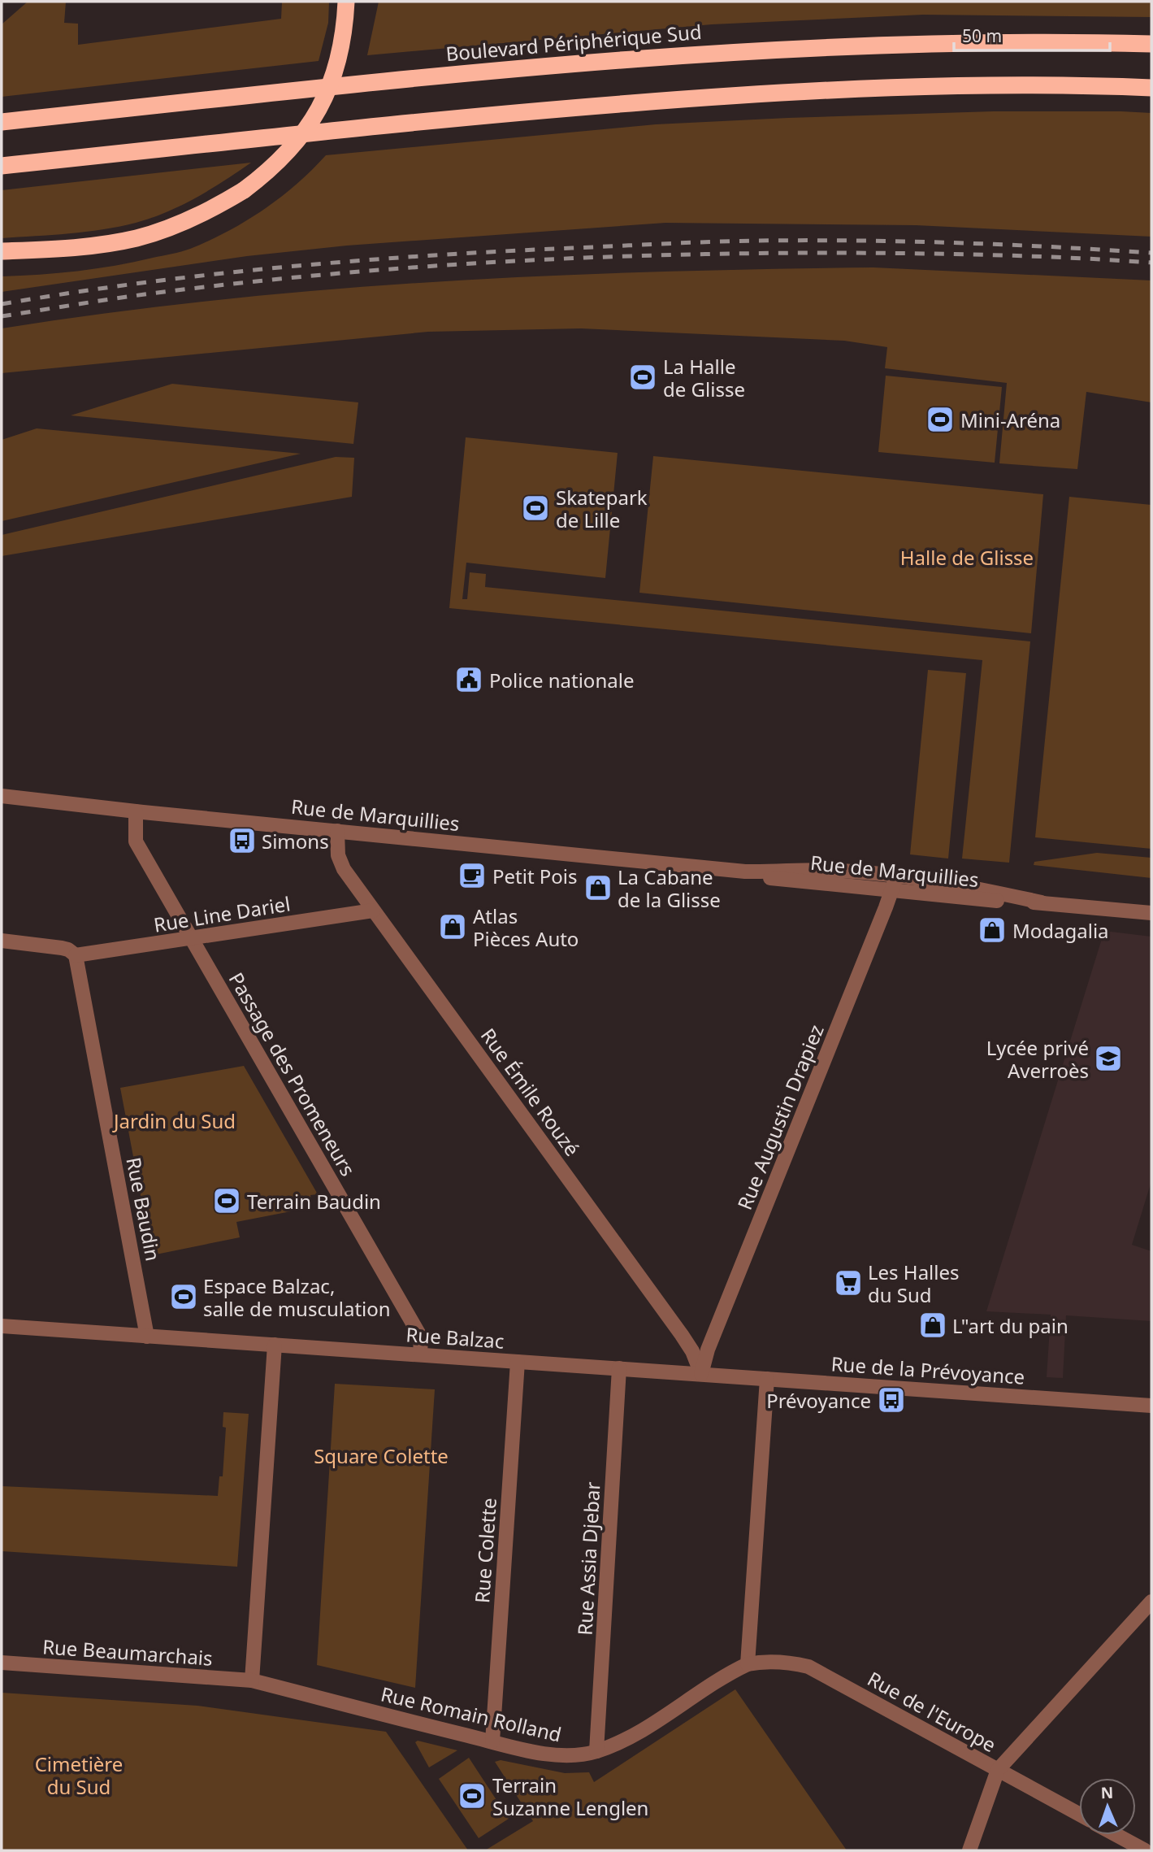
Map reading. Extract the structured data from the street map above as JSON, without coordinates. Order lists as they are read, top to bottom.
{
  "streets": {
    "highway": ["Boulevard Périphérique Sud"],
    "street": [
      "Rue de Marquillies",
      "Rue Line Dariel",
      "Passage des Promeneurs",
      "Rue Émile Rouzé",
      "Rue Augustin Drapiez",
      "Rue Baudin",
      "Rue Balzac",
      "Rue de la Prévoyance",
      "Rue Colette",
      "Rue Assia Djebar",
      "Rue Beaumarchais",
      "Rue de l'Europe",
      "Rue Romain Rolland"
    ]
  },
  "crossings": [
    ["Rue de Marquillies", "Passage des Promeneurs"],
    ["Rue de Marquillies", "Rue Émile Rouzé"],
    ["Rue de Marquillies", "Rue Augustin Drapiez"],
    ["Rue Line Dariel", "Passage des Promeneurs"],
    ["Rue Line Dariel", "Rue Émile Rouzé"],
    ["Rue Line Dariel", "Rue Baudin"],
    ["Passage des Promeneurs", "Rue Balzac"],
    ["Rue Émile Rouzé", "Rue Augustin Drapiez"],
    ["Rue Émile Rouzé", "Rue Balzac"],
    ["Rue Émile Rouzé", "Rue de la Prévoyance"],
    ["Rue Augustin Drapiez", "Rue Balzac"],
    ["Rue Augustin Drapiez", "Rue de la Prévoyance"],
    ["Rue Baudin", "Rue Balzac"],
    ["Rue Balzac", "Rue de la Prévoyance"],
    ["Rue Balzac", "Rue Colette"],
    ["Rue Balzac", "Rue Assia Djebar"],
    ["Rue Colette", "Rue Romain Rolland"],
    ["Rue Assia Djebar", "Rue Romain Rolland"],
    ["Rue Beaumarchais", "Rue Romain Rolland"],
    ["Rue de l'Europe", "Rue Romain Rolland"]
  ],
  "parks": [
    "Halle de Glisse",
    "Jardin du Sud",
    "Square Colette",
    "Cimetière du Sud"
  ],
  "places": {
    "sports": [
      "La Halle de Glisse",
      "Mini-Aréna",
      "Skatepark de Lille",
      "Terrain Baudin",
      "Espace Balzac, salle de musculation",
      "Terrain Suzanne Lenglen"
    ],
    "public building": ["Police nationale"],
    "bus stop": ["Simons", "Prévoyance"],
    "cafe": ["Petit Pois"],
    "shop": [
      "La Cabane de la Glisse",
      "Atlas Pièces Auto",
      "Modagalia",
      "L\"art du pain"
    ],
    "school or university": ["Lycée privé Averroès"],
    "supermarket": ["Les Halles du Sud"]
  },
  "scale_bar": "50 m",
  "north": "top"
}
